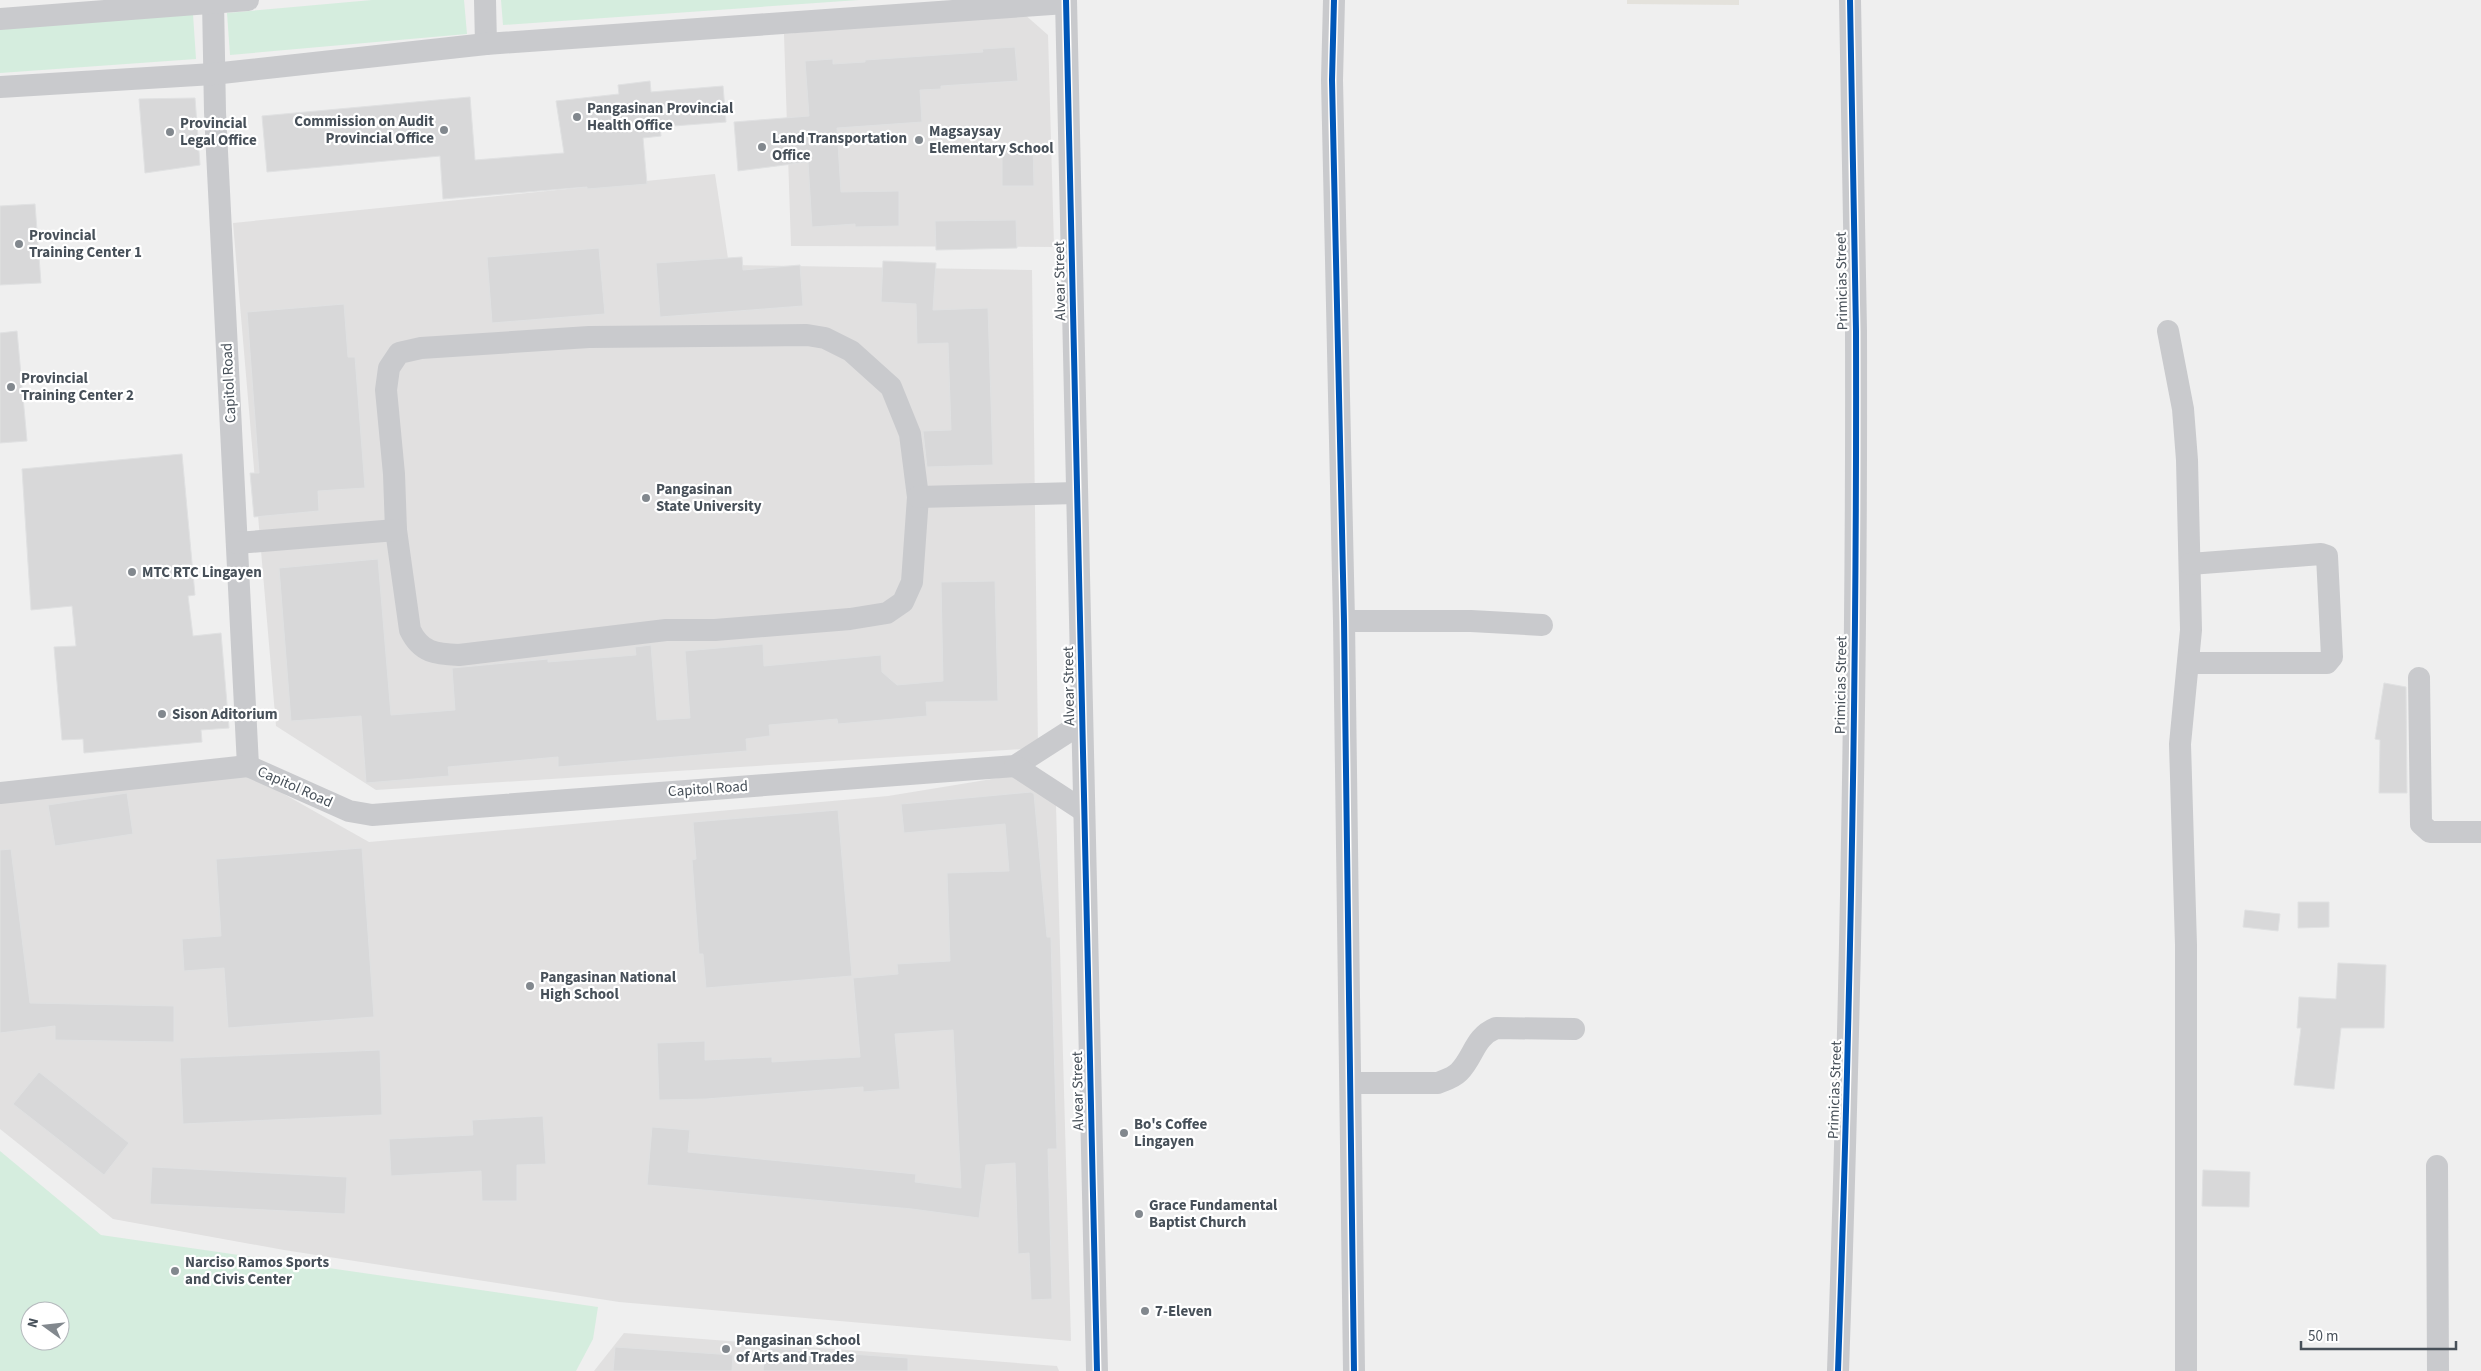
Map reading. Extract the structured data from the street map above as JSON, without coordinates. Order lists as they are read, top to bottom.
{
  "streets": {
    "street": ["Alvear Street", "Primicias Street", "Capitol Road"]
  },
  "crossings": [
    ["Alvear Street", "Capitol Road"]
  ],
  "places": [
    "Pangasinan Provincial Health Office",
    "Commission on Audit Provincial Office",
    "Provincial Legal Office",
    "Magsaysay Elementary School",
    "Land Transportation Office",
    "Provincial Training Center 1",
    "Provincial Training Center 2",
    "Pangasinan State University",
    "MTC RTC Lingayen",
    "Sison Aditorium",
    "Pangasinan National High School",
    "Bo's Coffee Lingayen",
    "Grace Fundamental Baptist Church",
    "Narciso Ramos Sports and Civis Center",
    "7-Eleven",
    "Pangasinan School of Arts and Trades"
  ],
  "scale_bar": "50 m",
  "north": "left"
}
